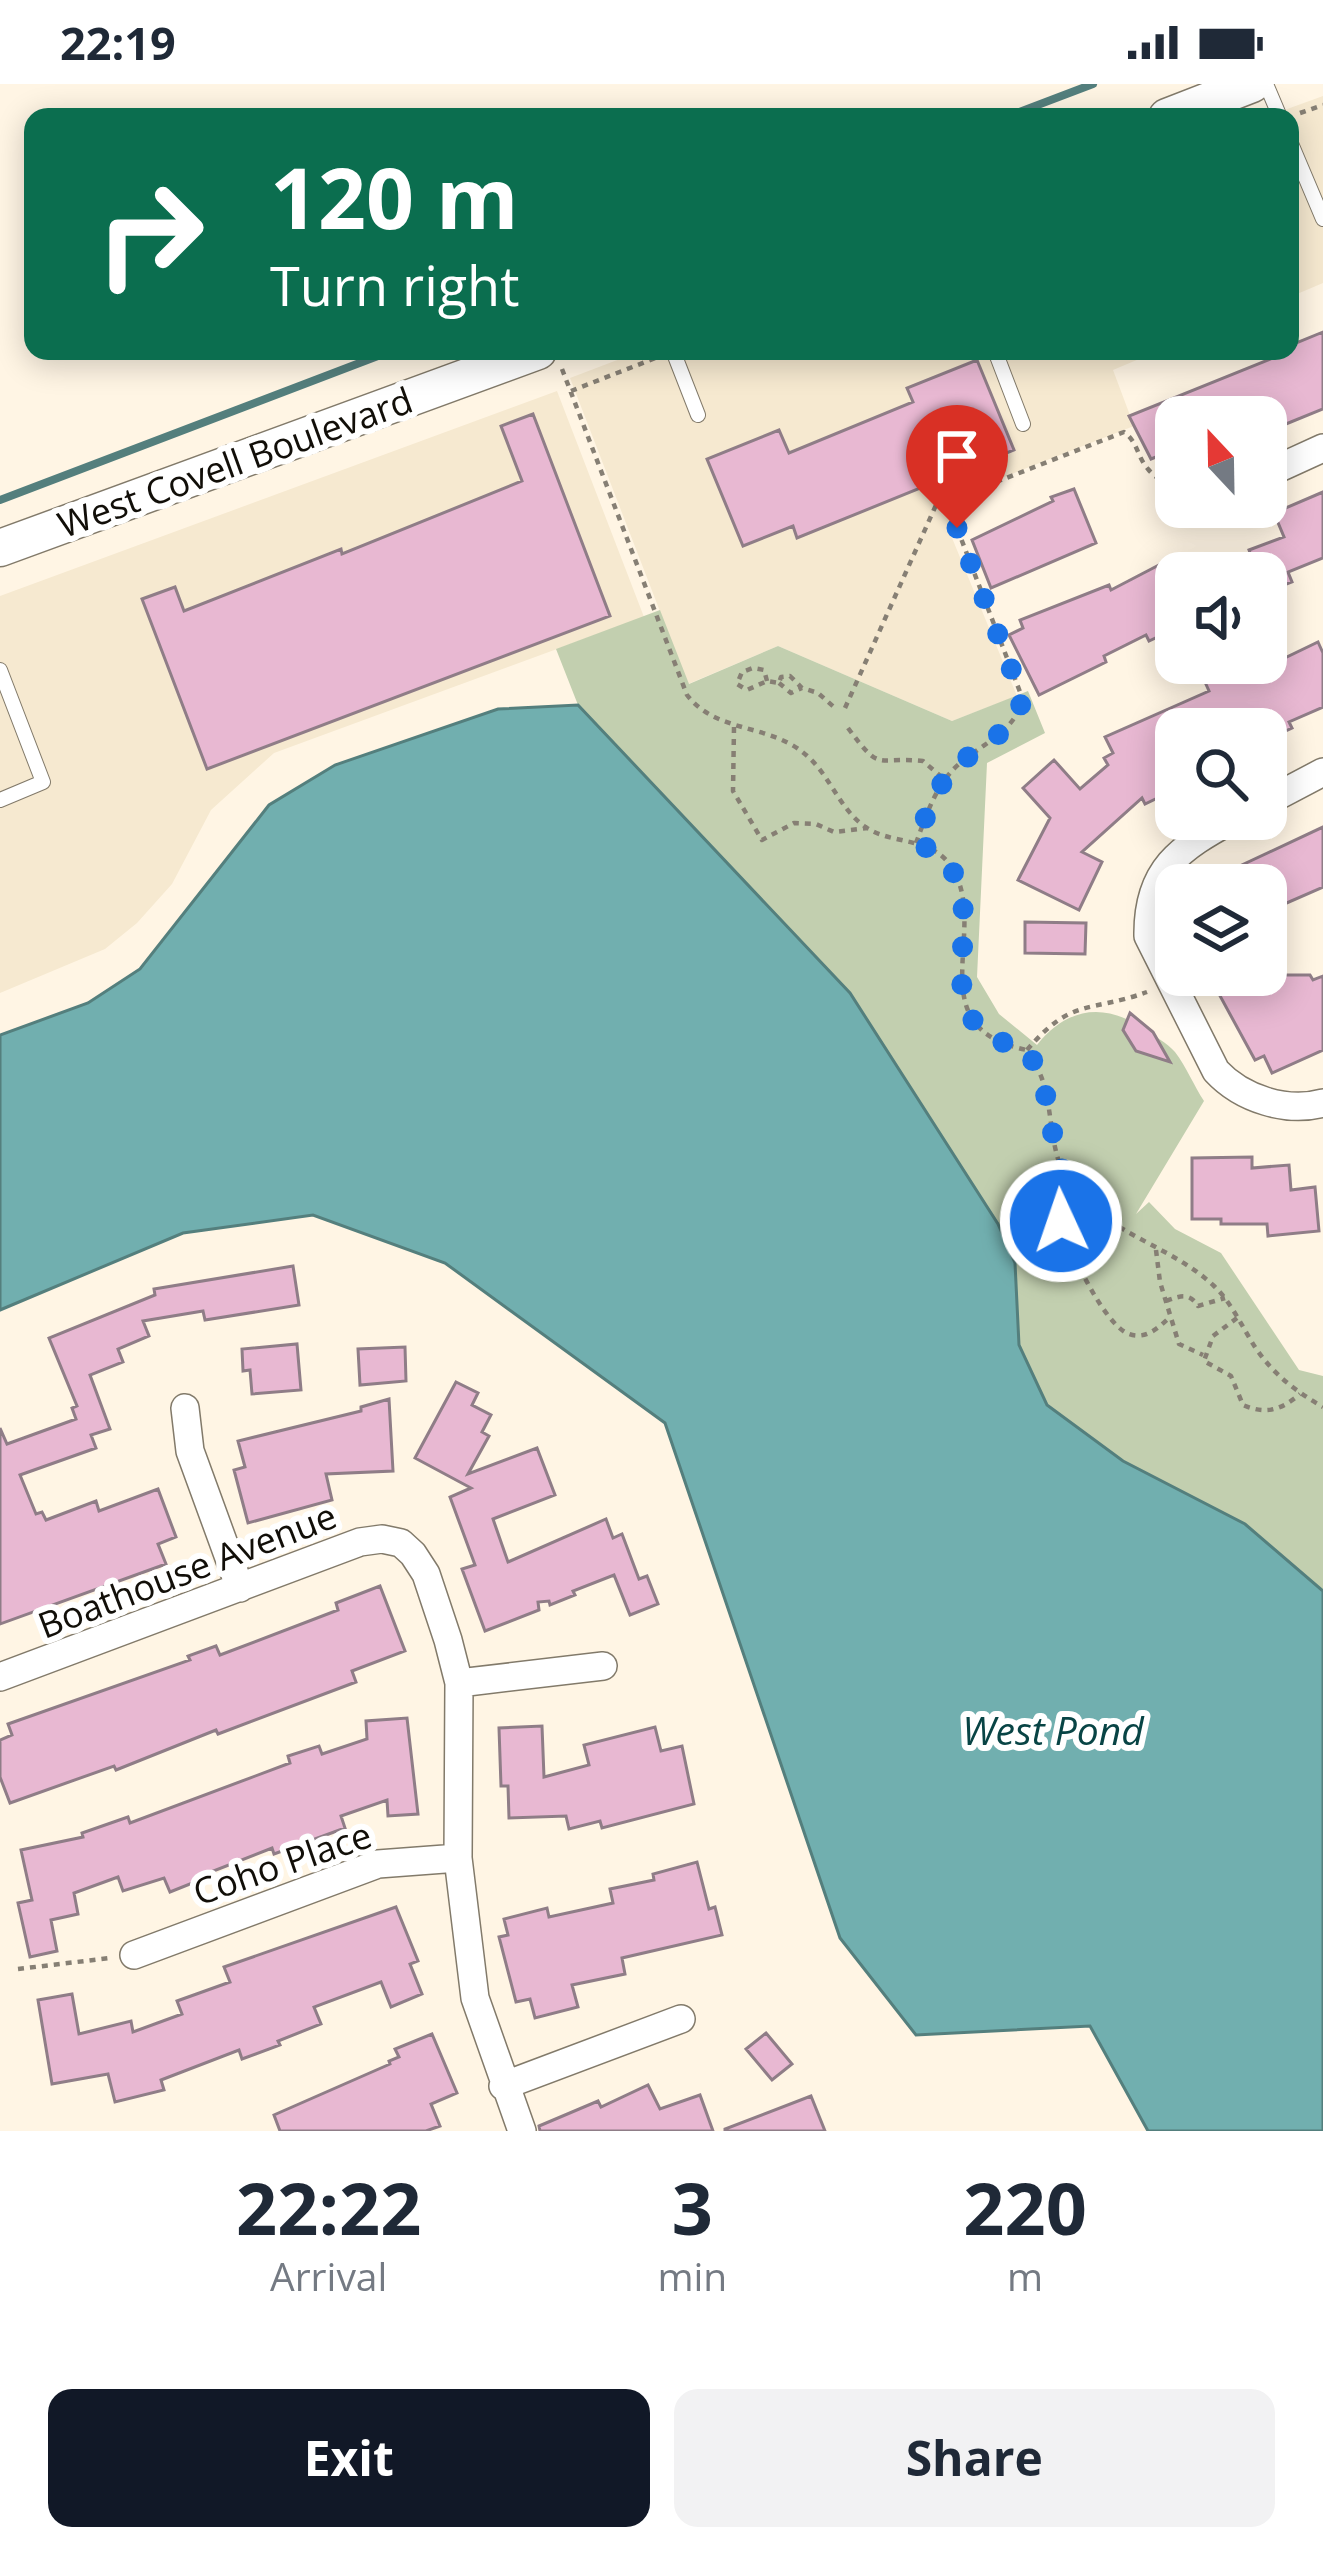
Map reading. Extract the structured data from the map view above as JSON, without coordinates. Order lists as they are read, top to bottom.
{
  "streets": {
    "main road": ["West Covell Boulevard"],
    "street": ["Boathouse Avenue", "Coho Place"]
  },
  "water": ["West Pond"],
  "north": "top",
  "page": {
    "status": "22:19",
    "turn": ["120 m", "Turn right"],
    "eta": [
      "22:22",
      "Arrival",
      "3",
      "min",
      "220",
      "m"
    ],
    "buttons": ["Exit", "Share"]
  }
}
